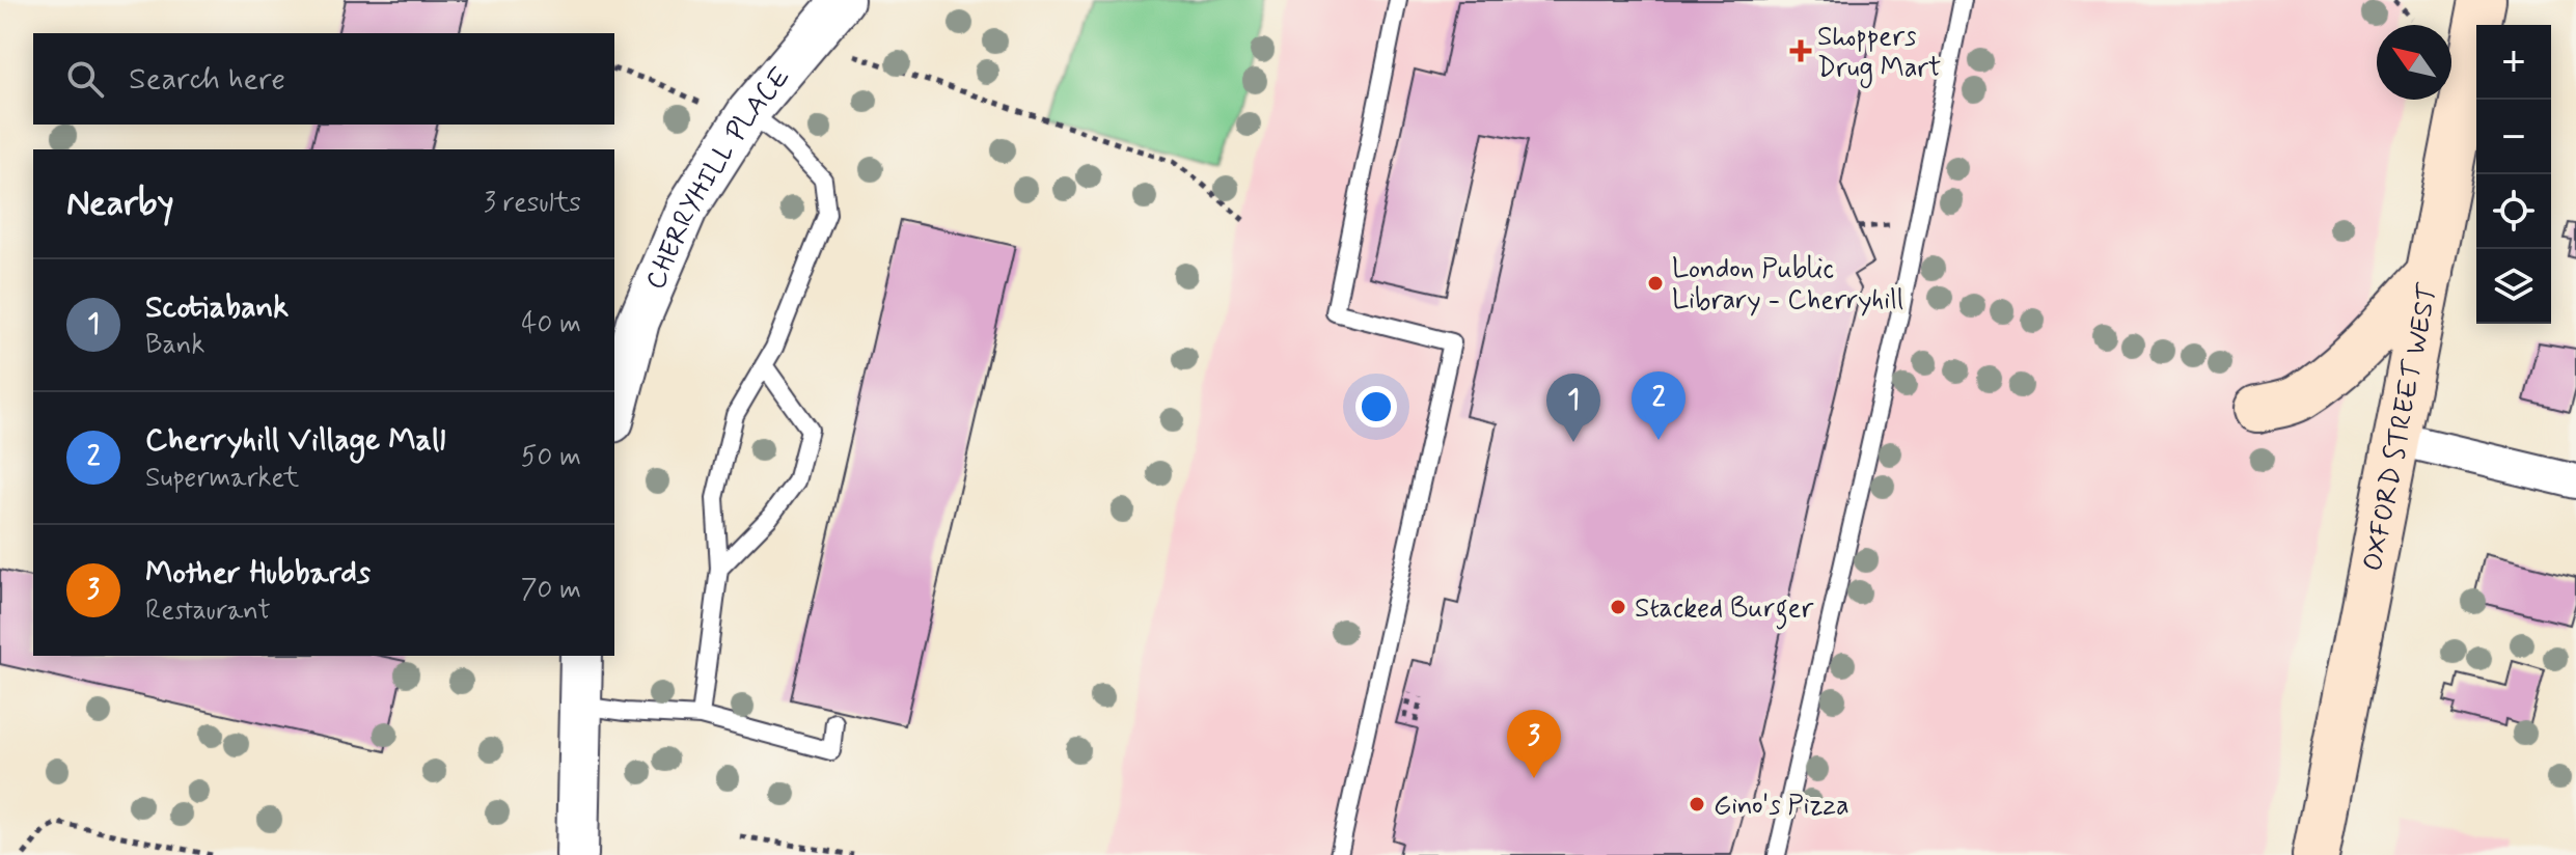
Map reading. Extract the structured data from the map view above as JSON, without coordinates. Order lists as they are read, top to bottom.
{
  "streets": {
    "main road": ["OXFORD STREET WEST"],
    "street": ["CHERRYHILL PLACE"]
  },
  "places": {
    "health": ["Shoppers Drug Mart"],
    "other": ["London Public Library - Cherryhill", "Stacked Burger", "Gino's Pizza"]
  },
  "north": "top left",
  "page": {
    "map_buttons": ["+", "−"],
    "search": "Search here",
    "heading": ["Nearby", "3 results"],
    "list": [
      {
        "mark": "1",
        "name": "Scotiabank",
        "note": "Bank",
        "value": "40 m"
      },
      {
        "mark": "2",
        "name": "Cherryhill Village Mall",
        "note": "Supermarket",
        "value": "50 m"
      },
      {
        "mark": "3",
        "name": "Mother Hubbards",
        "note": "Restaurant",
        "value": "70 m"
      }
    ],
    "pins": ["2", "1", "3"]
  }
}
